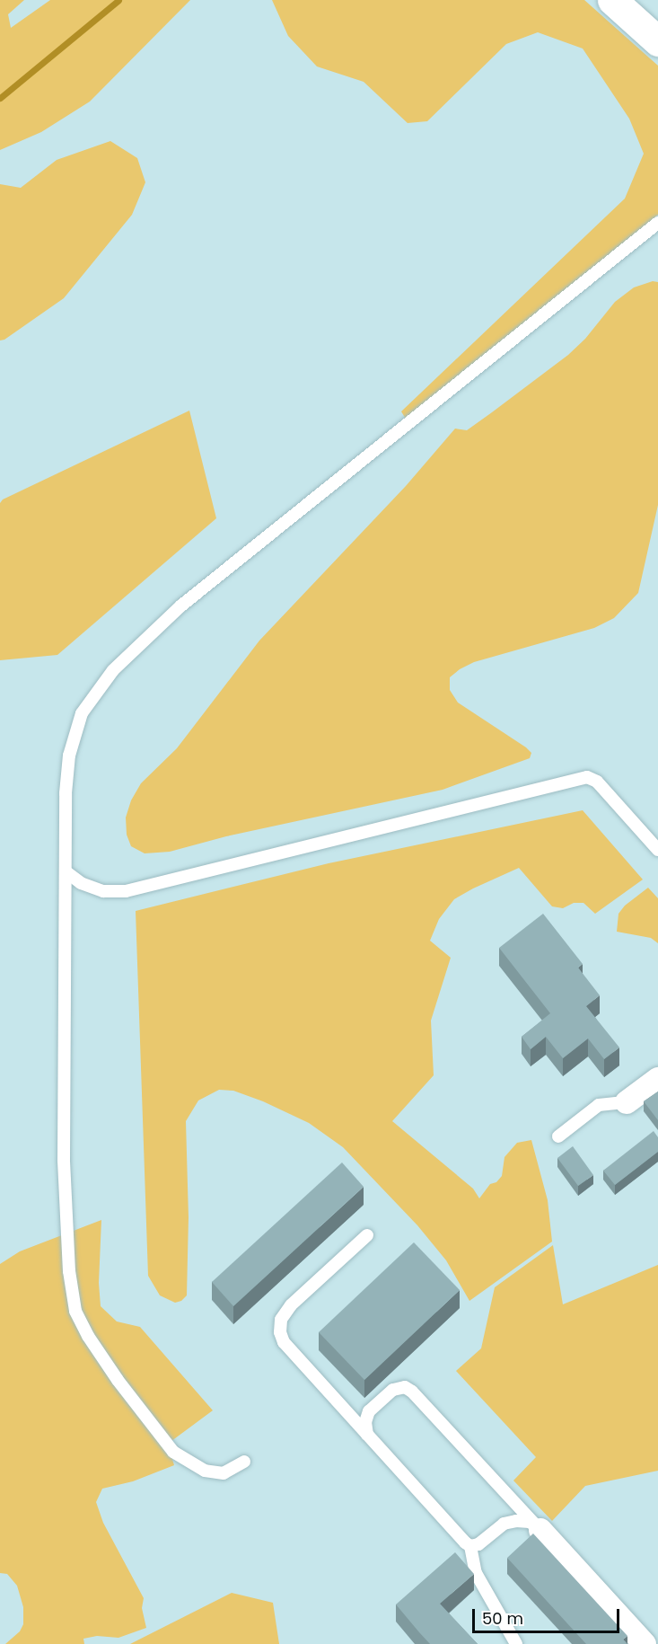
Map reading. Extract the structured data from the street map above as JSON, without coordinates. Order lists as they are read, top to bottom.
{
  "scale_bar": "50 m"
}
